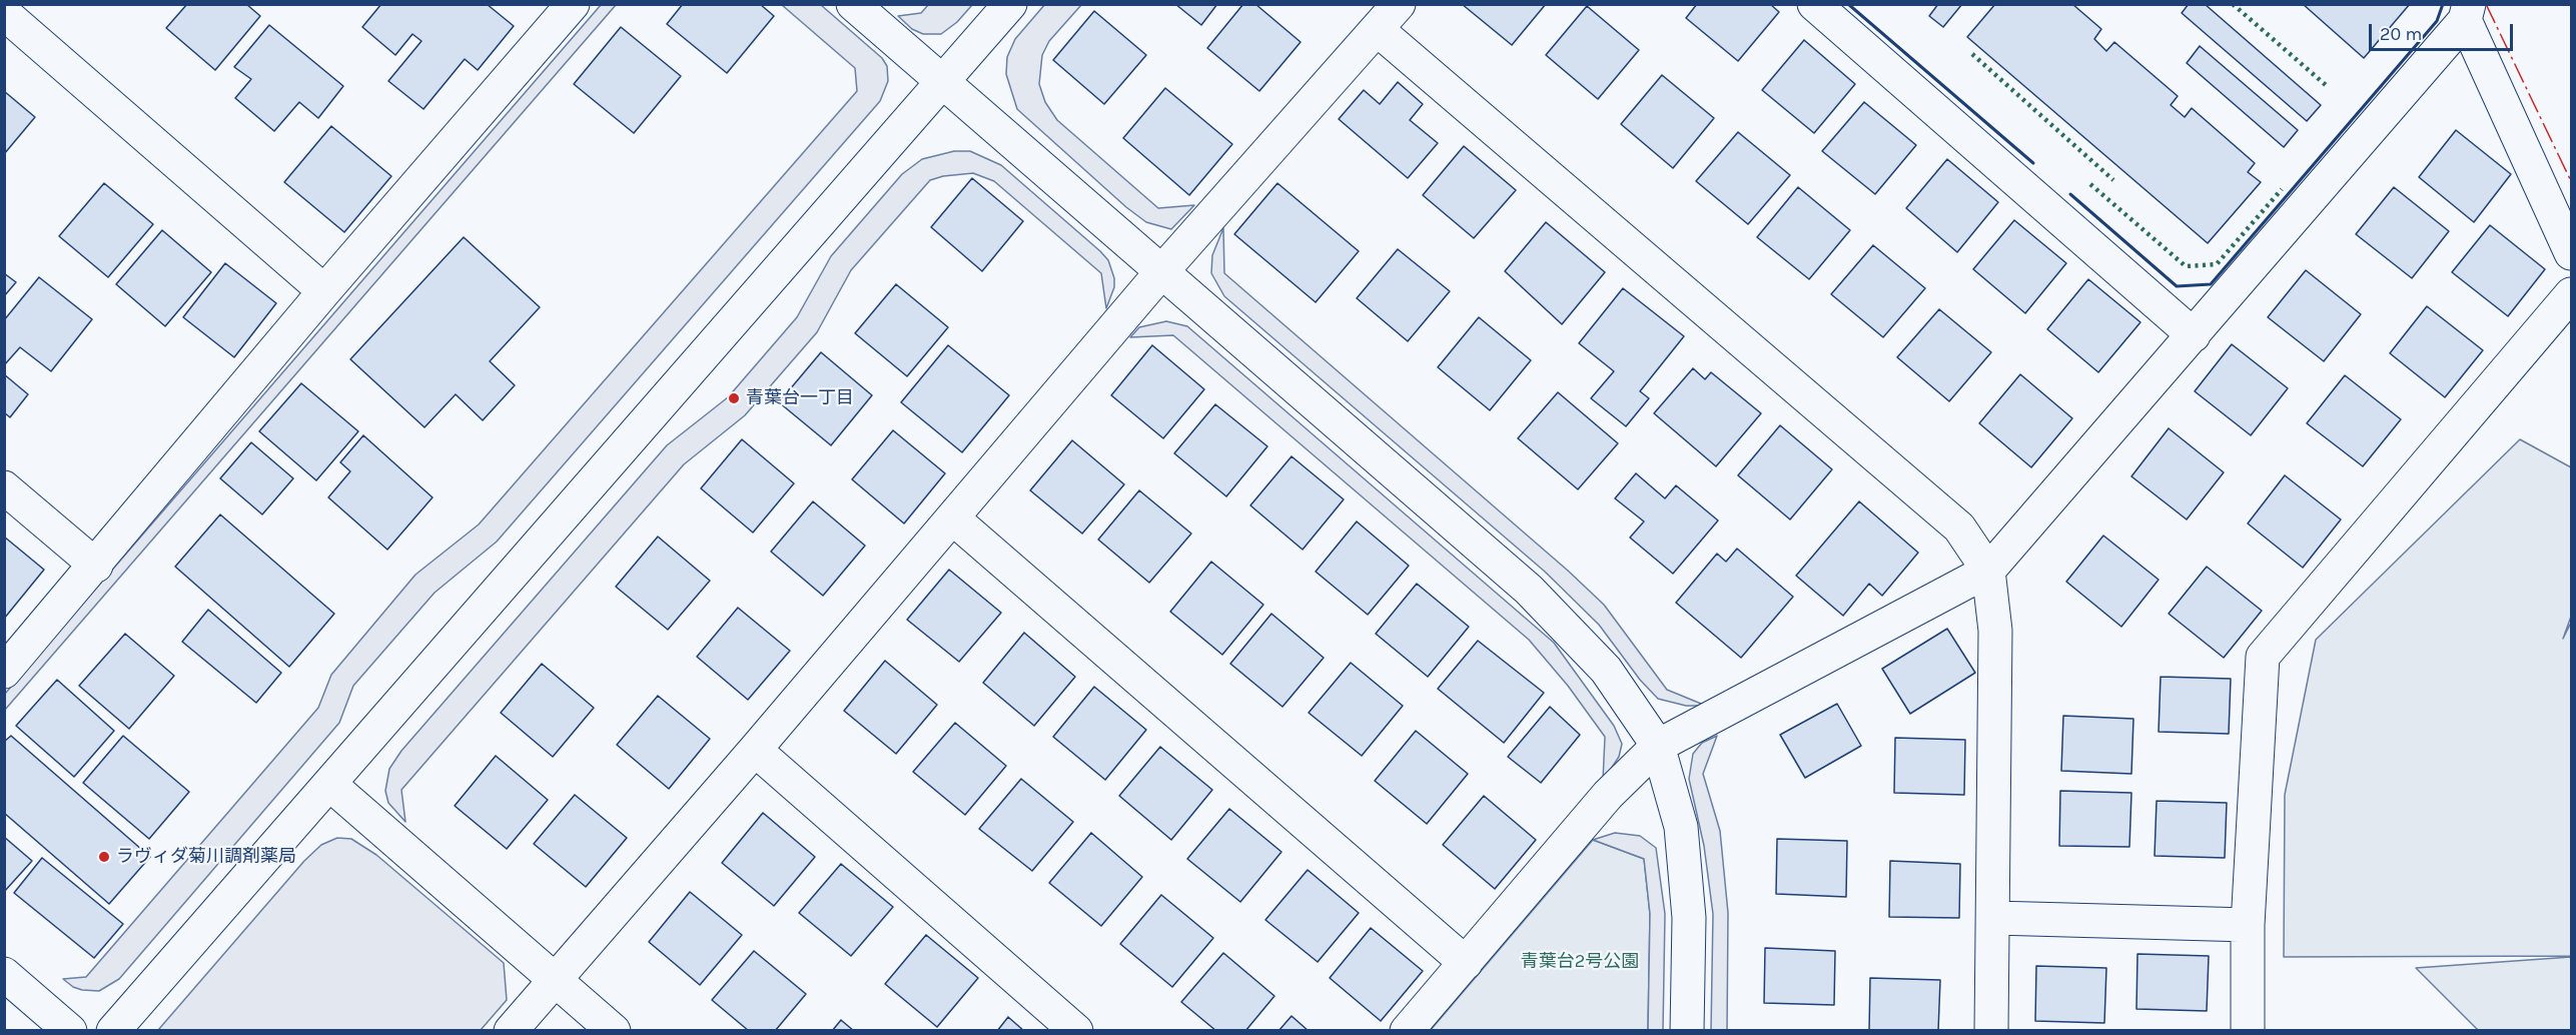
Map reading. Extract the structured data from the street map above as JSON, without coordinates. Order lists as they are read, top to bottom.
{
  "parks": ["青葉台2号公園"],
  "places": ["青葉台一丁目", "ラヴィダ菊川調剤薬局"],
  "scale_bar": "20 m"
}
